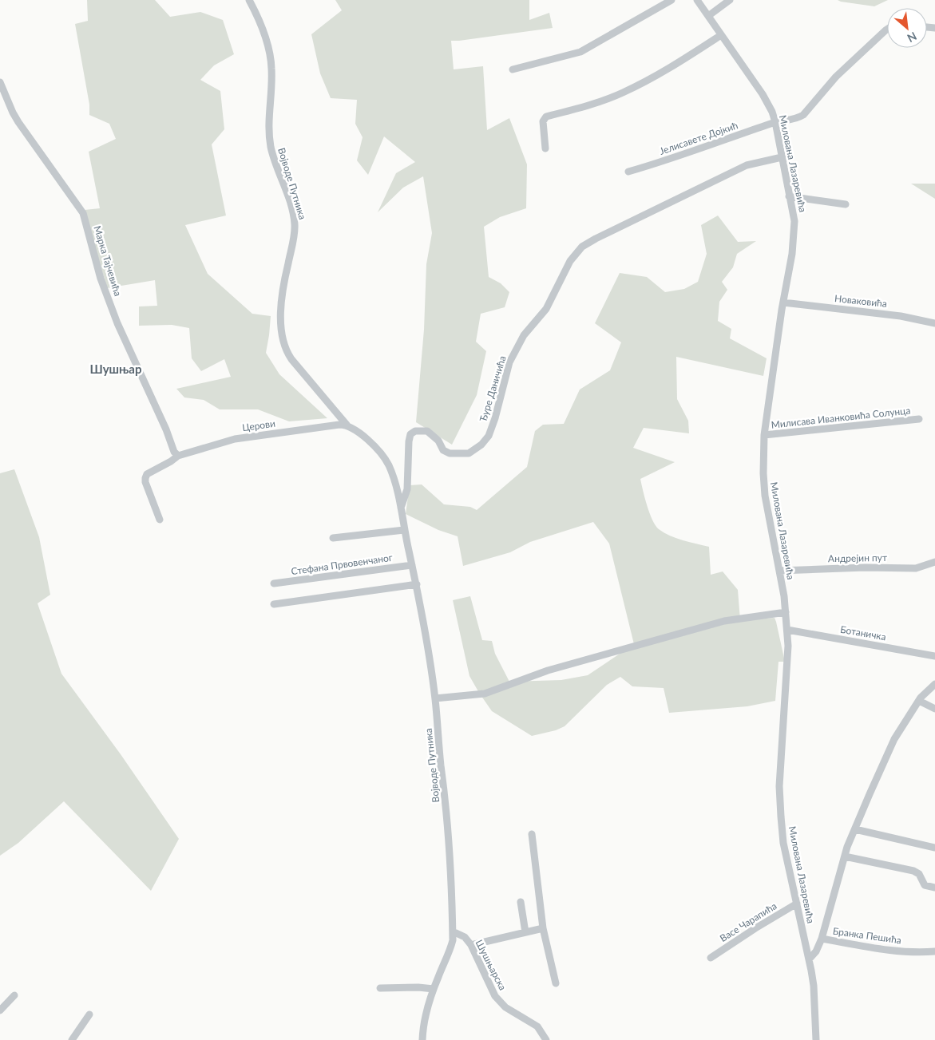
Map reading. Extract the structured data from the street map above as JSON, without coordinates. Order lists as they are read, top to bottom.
{
  "streets": {
    "street": [
      "Јелисавете Дојкић",
      "Милована Лазаревића",
      "Војводе Путника",
      "Марка Тајчевића",
      "Новаковића",
      "Ђуре Даничића",
      "Милисава Иванковића Солунца",
      "Церови",
      "Андрејин пут",
      "Стефана Првовенчаног",
      "Ботаничка",
      "Васе Чарапића",
      "Бранка Пешића",
      "Шушњарска"
    ]
  },
  "crossings": [
    ["Јелисавете Дојкић", "Милована Лазаревића"],
    ["Милована Лазаревића", "Новаковића"],
    ["Милована Лазаревића", "Ђуре Даничића"],
    ["Милована Лазаревића", "Милисава Иванковића Солунца"],
    ["Милована Лазаревића", "Андрејин пут"],
    ["Милована Лазаревића", "Ботаничка"],
    ["Милована Лазаревића", "Васе Чарапића"],
    ["Милована Лазаревића", "Бранка Пешића"],
    ["Војводе Путника", "Ђуре Даничића"],
    ["Војводе Путника", "Церови"],
    ["Војводе Путника", "Стефана Првовенчаног"],
    ["Војводе Путника", "Шушњарска"],
    ["Марка Тајчевића", "Церови"]
  ],
  "districts": ["Шушњар"],
  "north": "bottom right"
}
